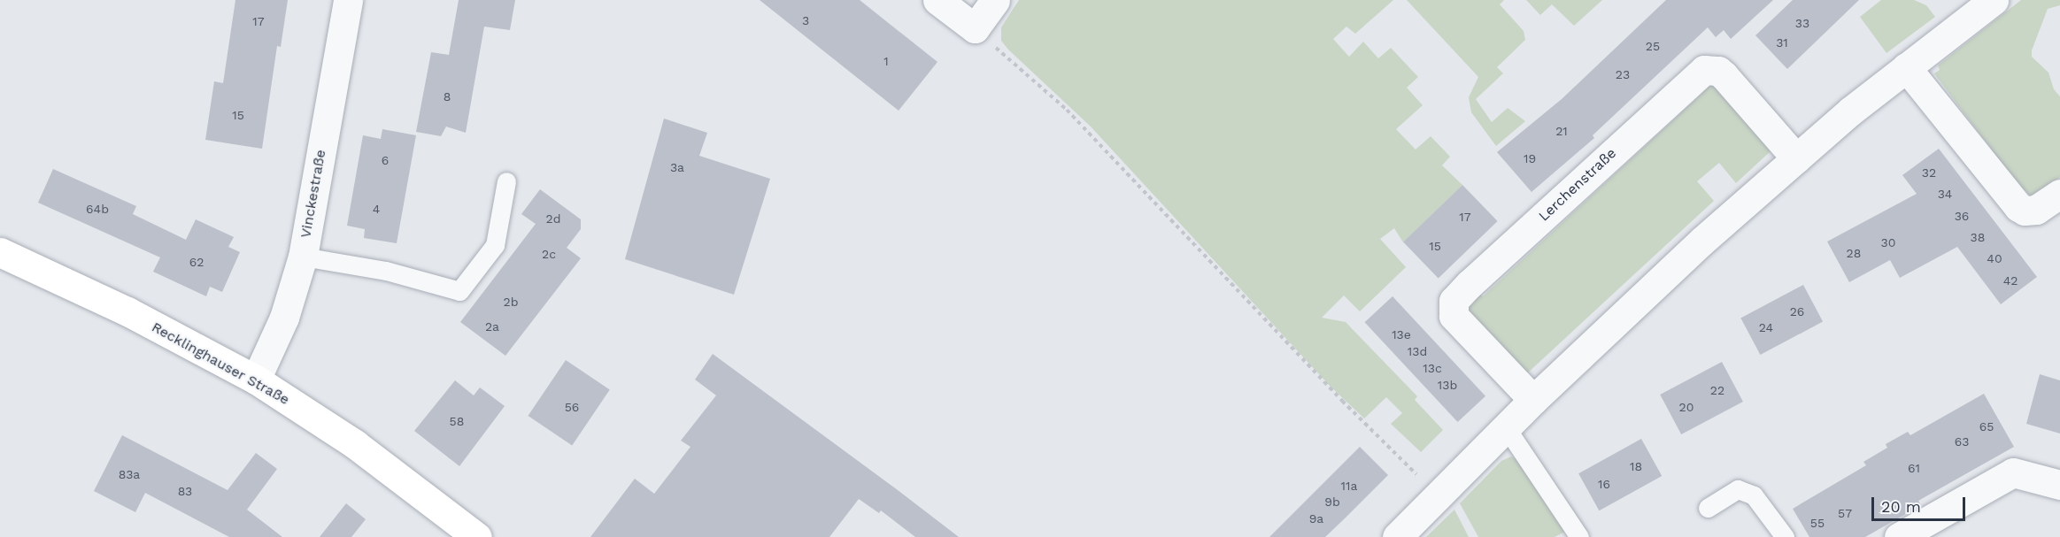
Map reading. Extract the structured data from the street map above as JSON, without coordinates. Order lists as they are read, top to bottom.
{
  "streets": {
    "main road": ["Recklinghauser Straße"],
    "street": ["Lerchenstraße", "Vinckestraße"]
  },
  "crossings": [
    ["Vinckestraße", "Recklinghauser Straße"]
  ],
  "house_numbers": [
    "3",
    "17",
    "33",
    "31",
    "25",
    "1",
    "23",
    "8",
    "15",
    "21",
    "19",
    "6",
    "3a",
    "32",
    "34",
    "64b",
    "4",
    "36",
    "17",
    "2d",
    "38",
    "30",
    "15",
    "28",
    "2c",
    "40",
    "62",
    "42",
    "2b",
    "26",
    "2a",
    "24",
    "13e",
    "13d",
    "13c",
    "13b",
    "22",
    "56",
    "20",
    "58",
    "65",
    "63",
    "18",
    "61",
    "83a",
    "16",
    "11a",
    "83",
    "9b",
    "57",
    "9a",
    "55"
  ],
  "scale_bar": "20 m"
}
